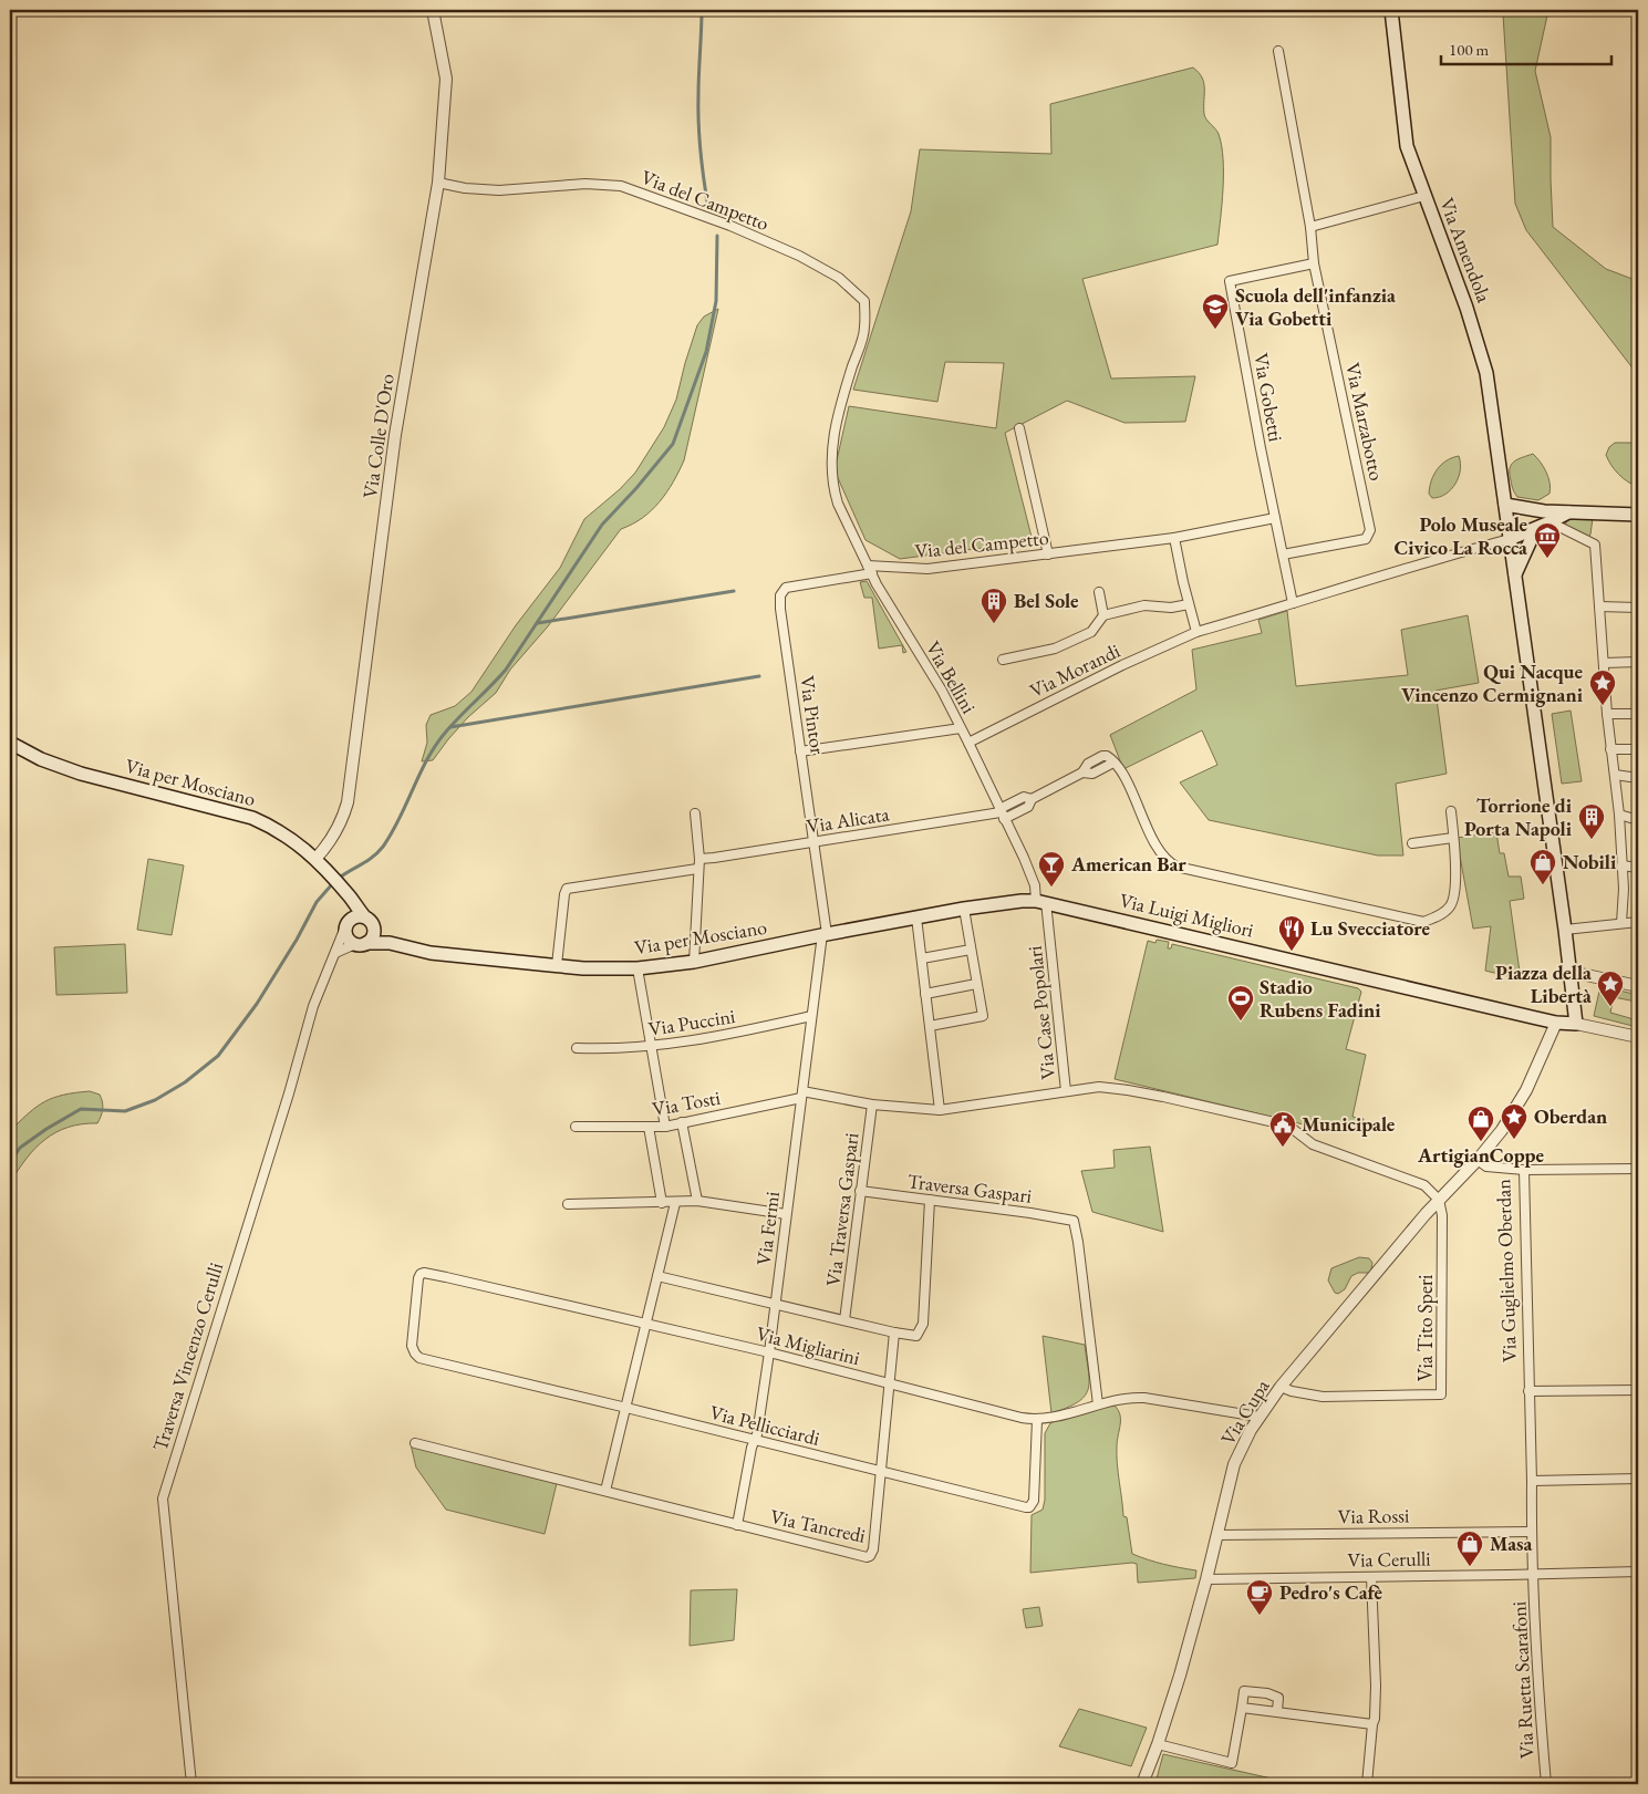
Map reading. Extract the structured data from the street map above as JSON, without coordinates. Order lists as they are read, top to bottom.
{
  "streets": {
    "main road": ["Via Amendola", "Via per Mosciano", "Via Luigi Migliori"],
    "street": [
      "Via del Campetto",
      "Via Gobetti",
      "Via Marzabotto",
      "Via Colle D'Oro",
      "Via Morandi",
      "Via Bellini",
      "Via Pintor",
      "Via Alicata",
      "Via Case Popolari",
      "Via Puccini",
      "Via Tosti",
      "Traversa Gaspari",
      "Via Traversa Gaspari",
      "Via Fermi",
      "Via Guglielmo Oberdan",
      "Via Tito Speri",
      "Via Migliarini",
      "Traversa Vincenzo Cerulli",
      "Via Cupa",
      "Via Pellicciardi",
      "Via Rossi",
      "Via Tancredi",
      "Via Cerulli",
      "Via Ruetta Scarafoni"
    ]
  },
  "crossings": [
    ["Via del Campetto", "Via Gobetti"],
    ["Via del Campetto", "Via Colle D'Oro"],
    ["Via del Campetto", "Via Bellini"],
    ["Via del Campetto", "Via Pintor"],
    ["Via Amendola", "Via Luigi Migliori"],
    ["Via Gobetti", "Via Marzabotto"],
    ["Via Colle D'Oro", "Via per Mosciano"],
    ["Via Morandi", "Via Bellini"],
    ["Via Bellini", "Via Pintor"],
    ["Via Bellini", "Via per Mosciano"],
    ["Via Bellini", "Via Alicata"],
    ["Via Bellini", "Via Luigi Migliori"],
    ["Via Bellini", "Via Case Popolari"],
    ["Via Pintor", "Via per Mosciano"],
    ["Via Pintor", "Via Alicata"],
    ["Via Pintor", "Via Fermi"],
    ["Via per Mosciano", "Via Luigi Migliori"],
    ["Via per Mosciano", "Via Case Popolari"],
    ["Via per Mosciano", "Via Fermi"],
    ["Via Luigi Migliori", "Via Case Popolari"],
    ["Via Luigi Migliori", "Via Guglielmo Oberdan"],
    ["Via Puccini", "Via Fermi"],
    ["Via Tosti", "Via Fermi"],
    ["Traversa Gaspari", "Via Traversa Gaspari"],
    ["Traversa Gaspari", "Via Migliarini"],
    ["Via Traversa Gaspari", "Via Fermi"],
    ["Via Traversa Gaspari", "Via Tancredi"],
    ["Via Fermi", "Via Migliarini"],
    ["Via Fermi", "Via Pellicciardi"],
    ["Via Fermi", "Via Tancredi"],
    ["Via Guglielmo Oberdan", "Via Cupa"],
    ["Via Guglielmo Oberdan", "Via Rossi"],
    ["Via Guglielmo Oberdan", "Via Cerulli"],
    ["Via Guglielmo Oberdan", "Via Ruetta Scarafoni"],
    ["Via Tito Speri", "Via Cupa"],
    ["Via Migliarini", "Via Cupa"],
    ["Via Migliarini", "Via Pellicciardi"],
    ["Via Migliarini", "Via Tancredi"],
    ["Via Cupa", "Via Rossi"],
    ["Via Cupa", "Via Cerulli"],
    ["Via Pellicciardi", "Via Tancredi"],
    ["Via Cerulli", "Via Ruetta Scarafoni"]
  ],
  "places": {
    "school or university": ["Scuola dell'infanzia Via Gobetti"],
    "museum": ["Polo Museale Civico La Rocca"],
    "building": ["Bel Sole", "Torrione di Porta Napoli"],
    "place": ["Qui Nacque Vincenzo Cermignani", "Piazza della Libertà", "Oberdan"],
    "shop": ["Nobili", "ArtigianCoppe", "Masa"],
    "bar": ["American Bar"],
    "restaurant": ["Lu Svecciatore"],
    "sports": ["Stadio Rubens Fadini"],
    "public building": ["Municipale"],
    "cafe": ["Pedro's Cafè"]
  },
  "scale_bar": "100 m"
}
